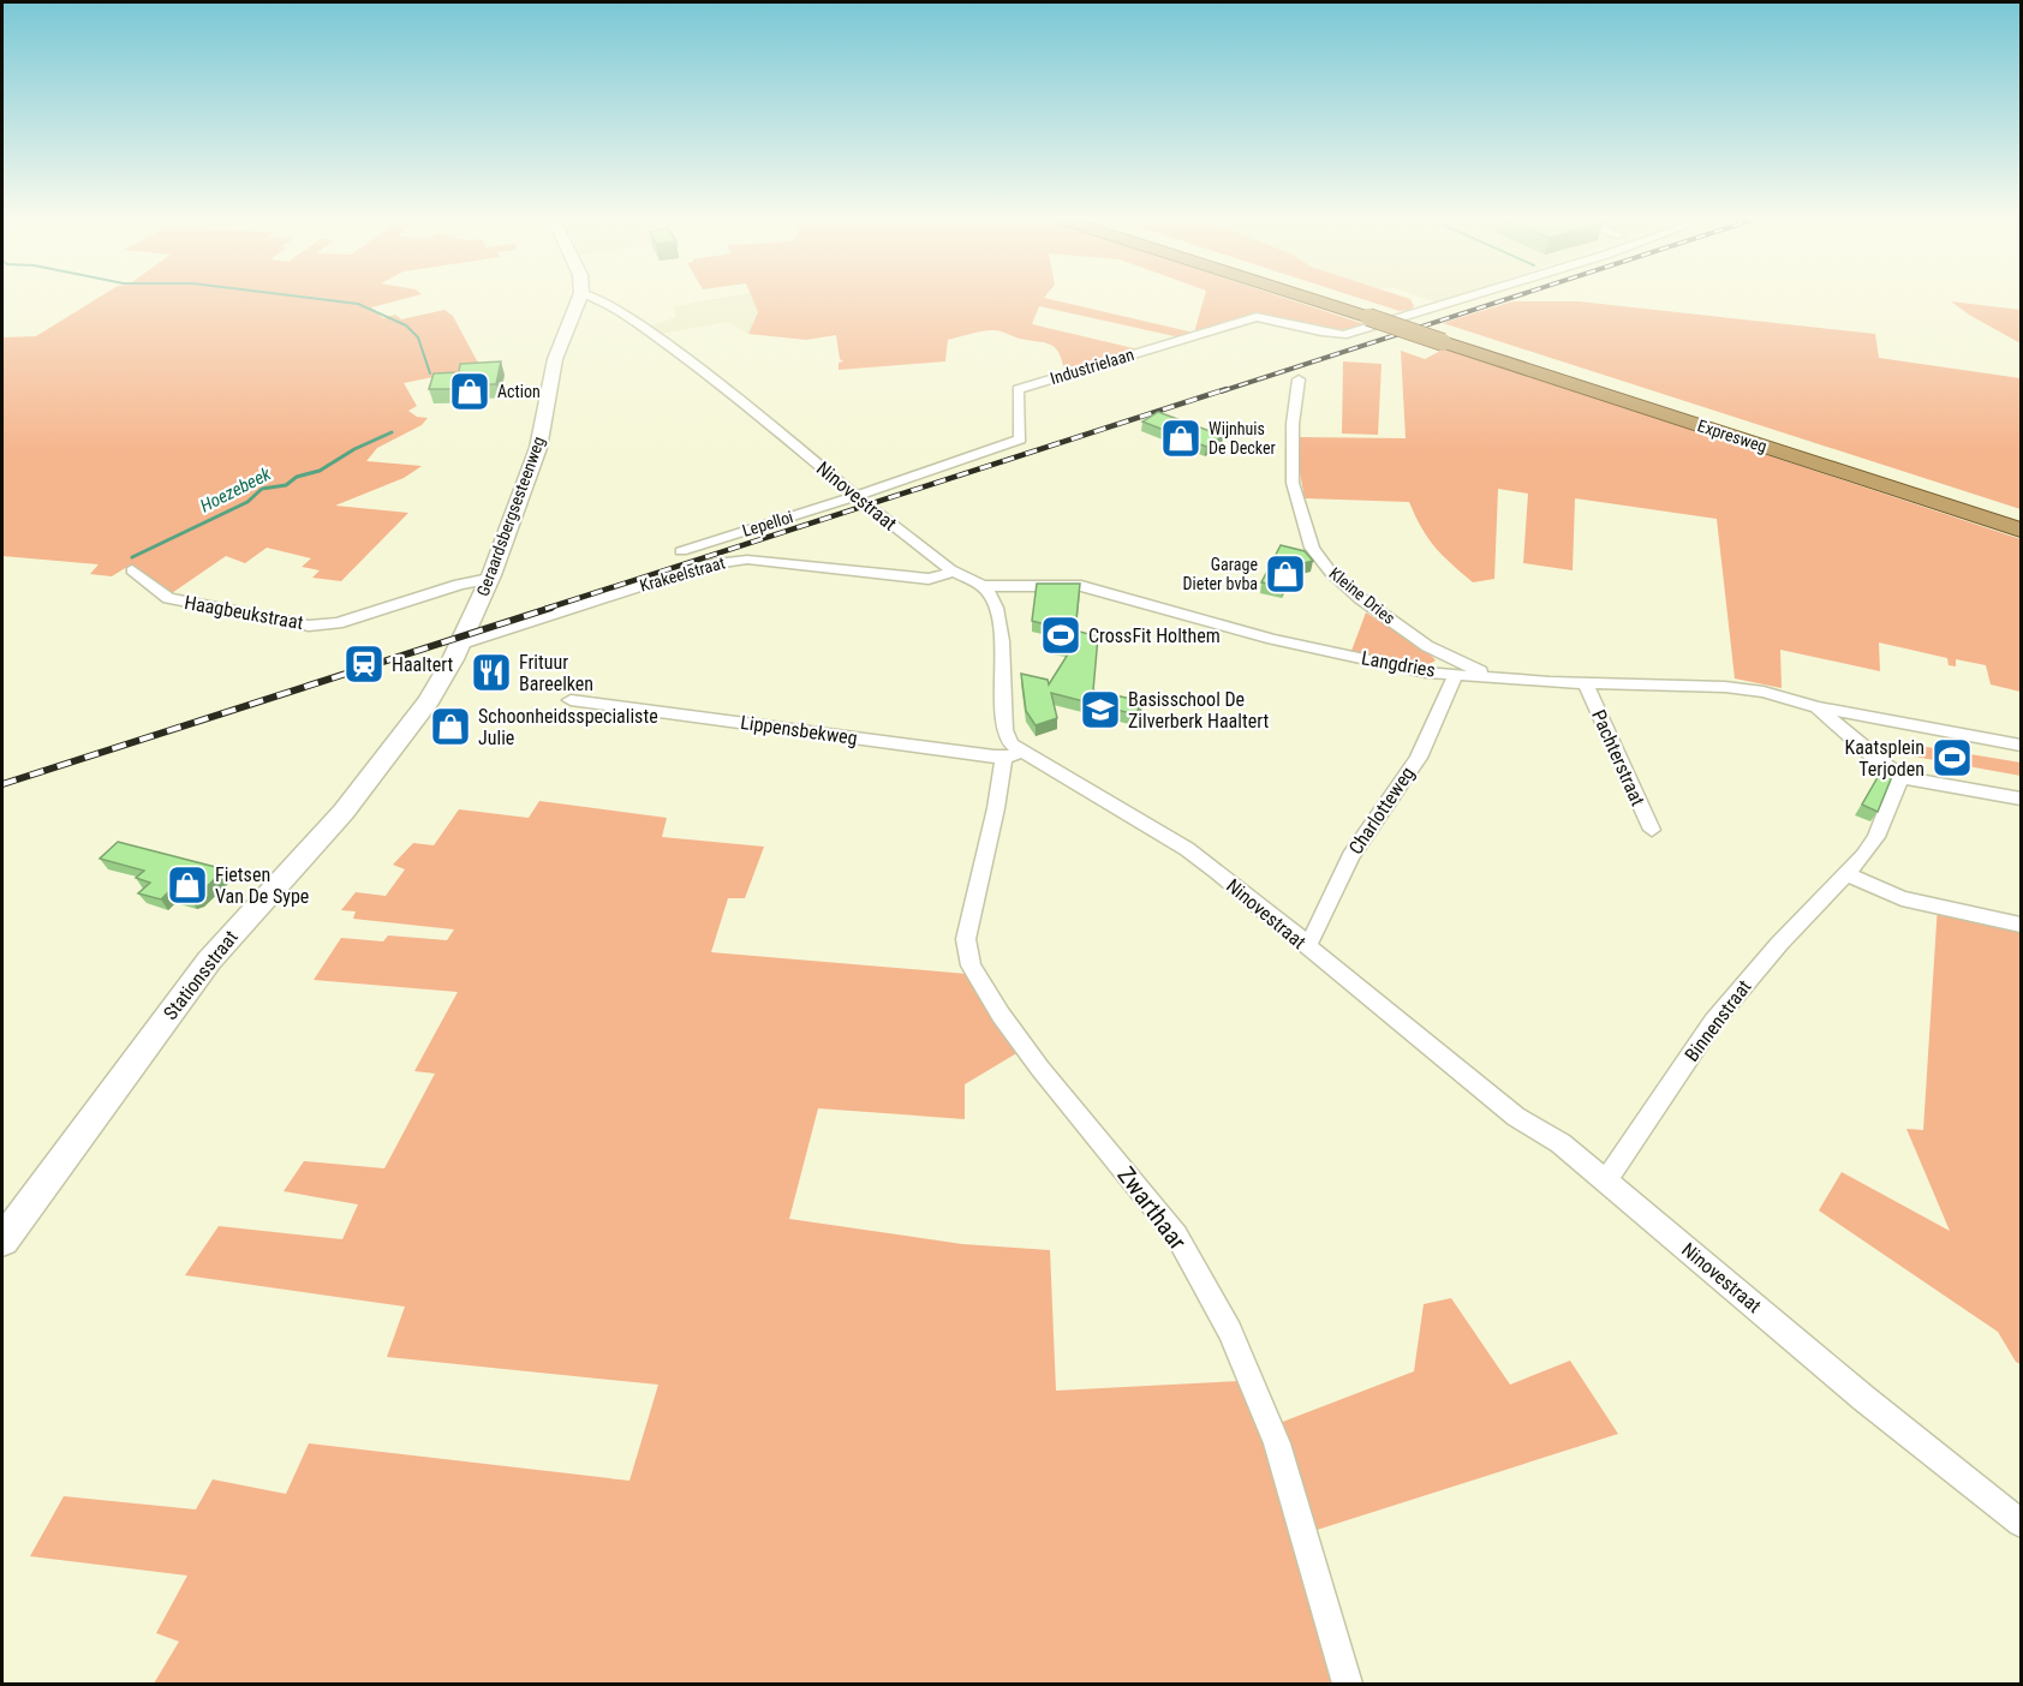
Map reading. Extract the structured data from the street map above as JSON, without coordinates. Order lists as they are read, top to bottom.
{
  "streets": {
    "highway": ["Expresweg"],
    "main road": ["Geraardsbergsesteenweg", "Stationsstraat"],
    "street": [
      "Industrielaan",
      "Ninovestraat",
      "Lepelloi",
      "Krakeelstraat",
      "Kleine Dries",
      "Haagbeukstraat",
      "Langdries",
      "Lippensbekweg",
      "Pachterstraat",
      "Charlotteweg",
      "Binnenstraat",
      "Zwarthaar"
    ]
  },
  "crossings": [
    ["Industrielaan", "Lepelloi"],
    ["Ninovestraat", "Lepelloi"],
    ["Ninovestraat", "Krakeelstraat"],
    ["Ninovestraat", "Langdries"],
    ["Ninovestraat", "Lippensbekweg"],
    ["Ninovestraat", "Charlotteweg"],
    ["Ninovestraat", "Binnenstraat"],
    ["Geraardsbergsesteenweg", "Haagbeukstraat"],
    ["Geraardsbergsesteenweg", "Stationsstraat"],
    ["Krakeelstraat", "Stationsstraat"],
    ["Kleine Dries", "Langdries"],
    ["Langdries", "Pachterstraat"],
    ["Langdries", "Charlotteweg"],
    ["Lippensbekweg", "Zwarthaar"]
  ],
  "water": ["Hoezebeek"],
  "places": {
    "shop": [
      "Action",
      "Wijnhuis De Decker",
      "Garage Dieter bvba",
      "Schoonheidsspecialiste Julie",
      "Fietsen Van De Sype"
    ],
    "sports": ["CrossFit Holthem", "Kaatsplein Terjoden"],
    "station": ["Haaltert"],
    "restaurant": ["Frituur Bareelken"],
    "school or university": ["Basisschool De Zilverberk Haaltert"]
  }
}
